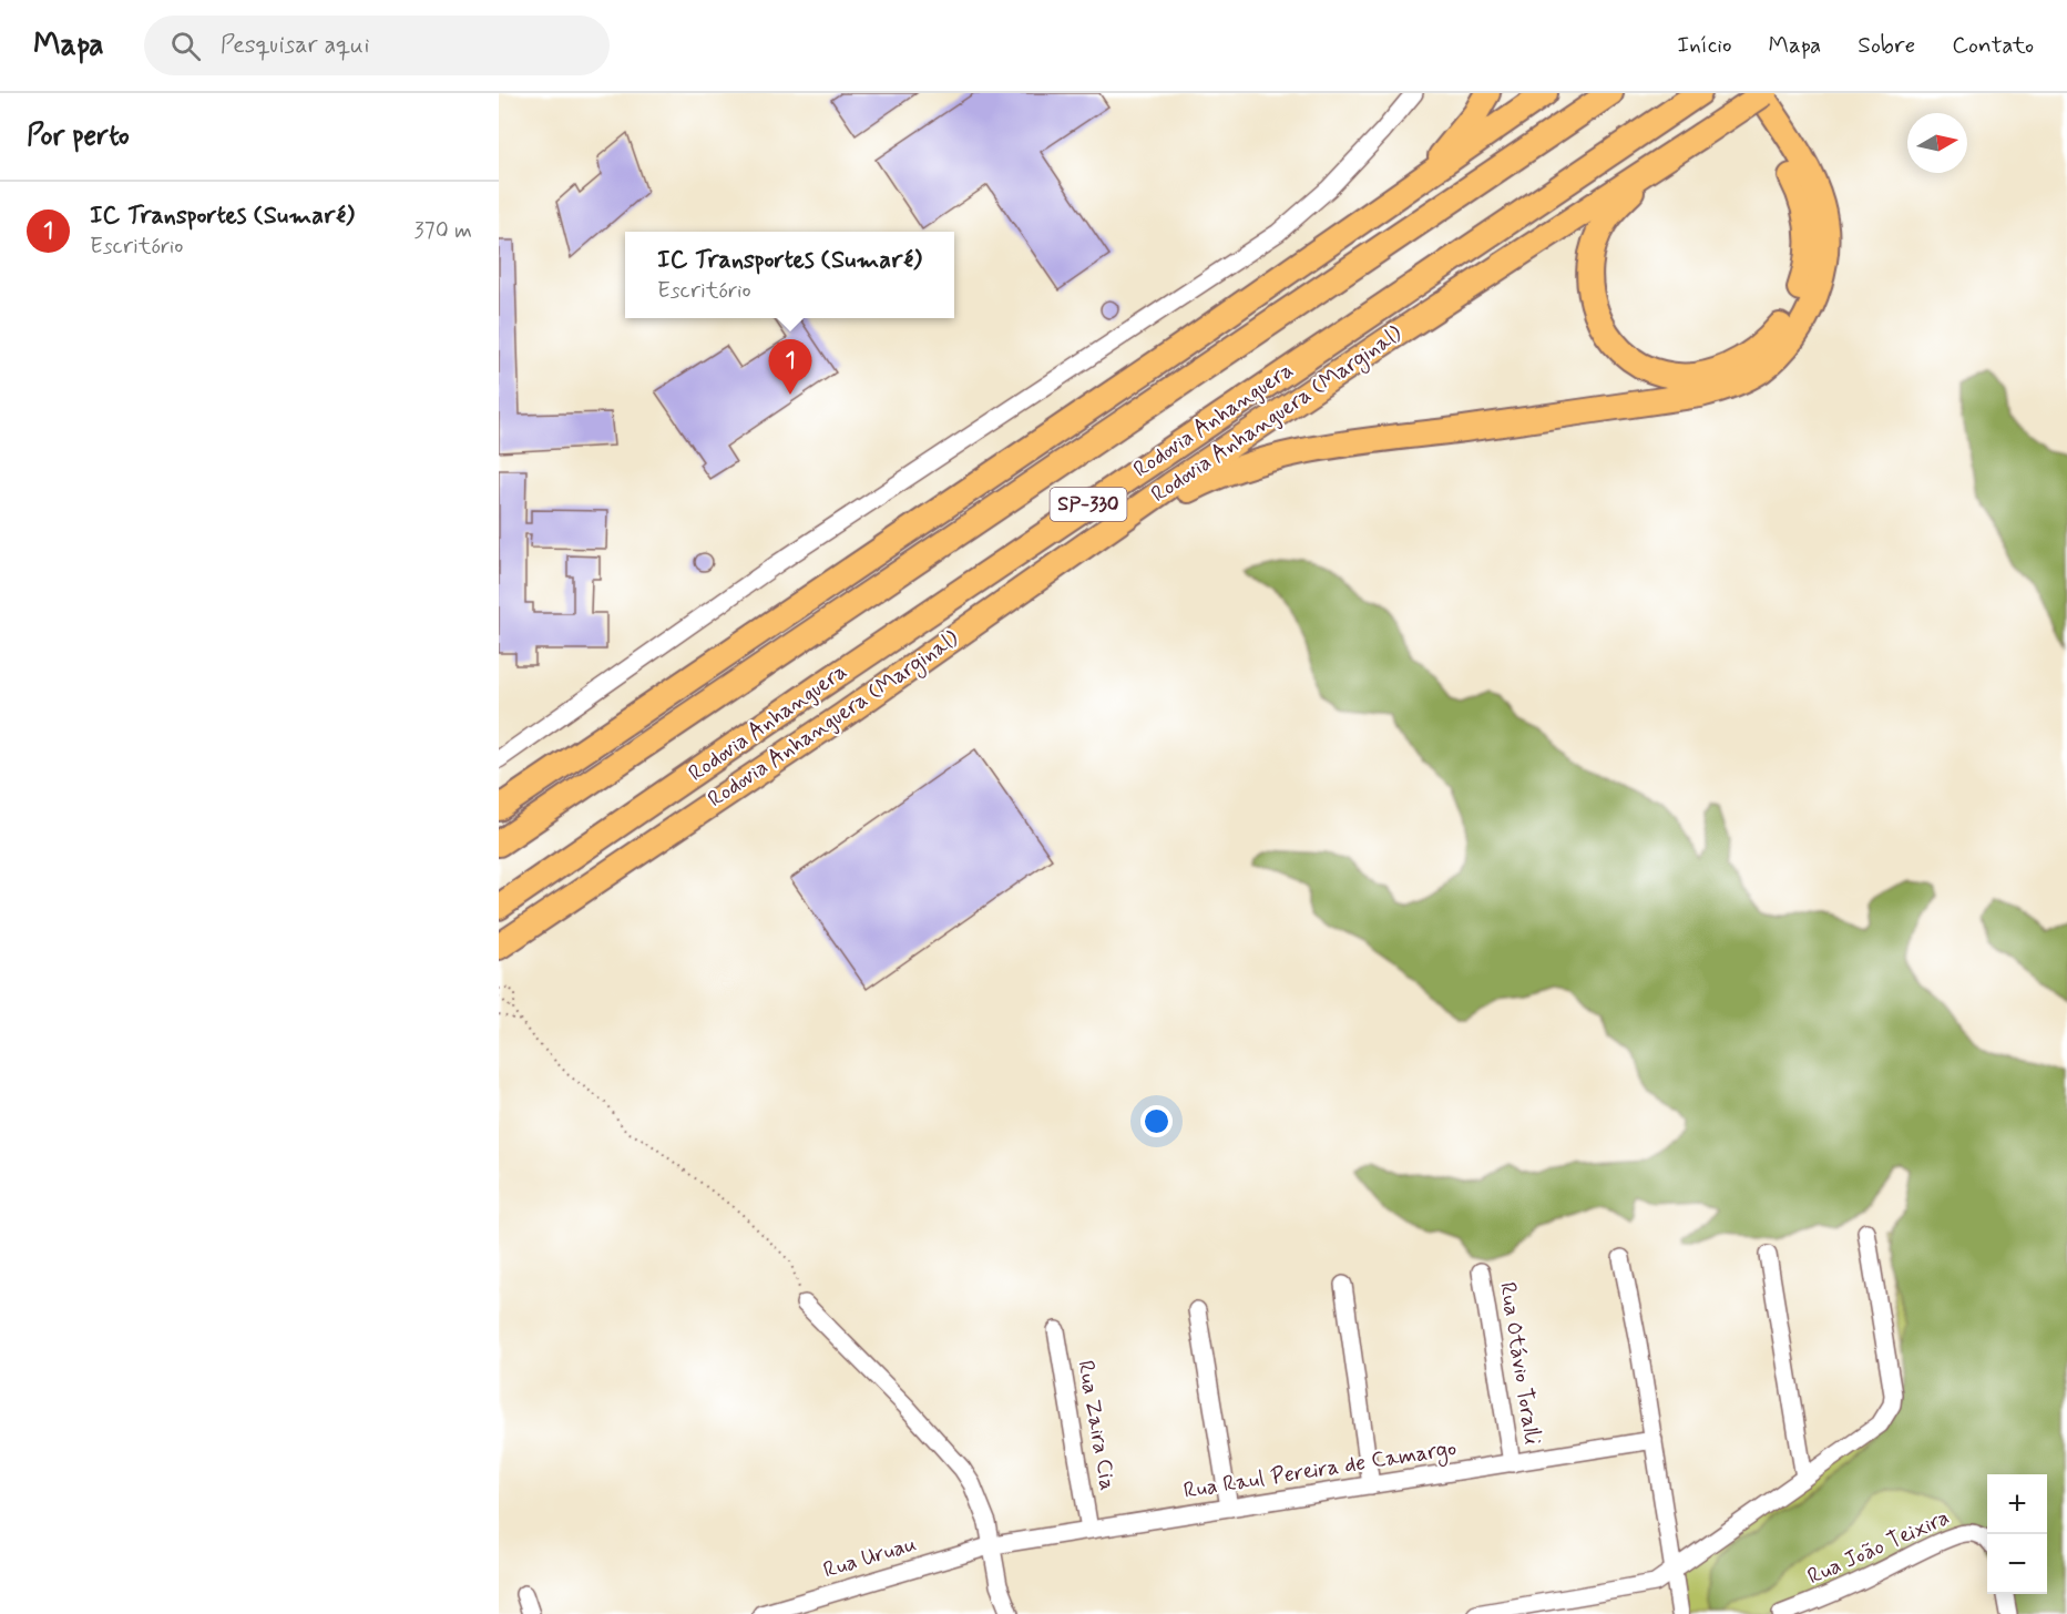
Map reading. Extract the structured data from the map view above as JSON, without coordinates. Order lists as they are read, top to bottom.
{
  "streets": {
    "highway": ["Rodovia Anhanguera (Marginal)", "Rodovia Anhanguera", "SP-330"],
    "street": [
      "Rua Otávio Toralli",
      "Rua Zaira Cia",
      "Rua Raul Pereira de Camargo",
      "Rua João Teixira",
      "Rua Uruau"
    ]
  },
  "crossings": [
    ["Rua Otávio Toralli", "Rua Raul Pereira de Camargo"],
    ["Rua Zaira Cia", "Rua Raul Pereira de Camargo"],
    ["Rua Raul Pereira de Camargo", "Rua Uruau"]
  ],
  "north": "right",
  "page": {
    "header": "Mapa",
    "search": "Pesquisar aqui",
    "nav": [
      "Início",
      "Mapa",
      "Sobre",
      "Contato"
    ],
    "heading": "Por perto",
    "list": [
      {
        "mark": "1",
        "name": "IC Transportes (Sumaré)",
        "note": "Escritório",
        "value": "370 m"
      }
    ],
    "popup": ["IC Transportes (Sumaré)", "Escritório"],
    "pins": "1",
    "map_buttons": ["+", "−"]
  }
}
